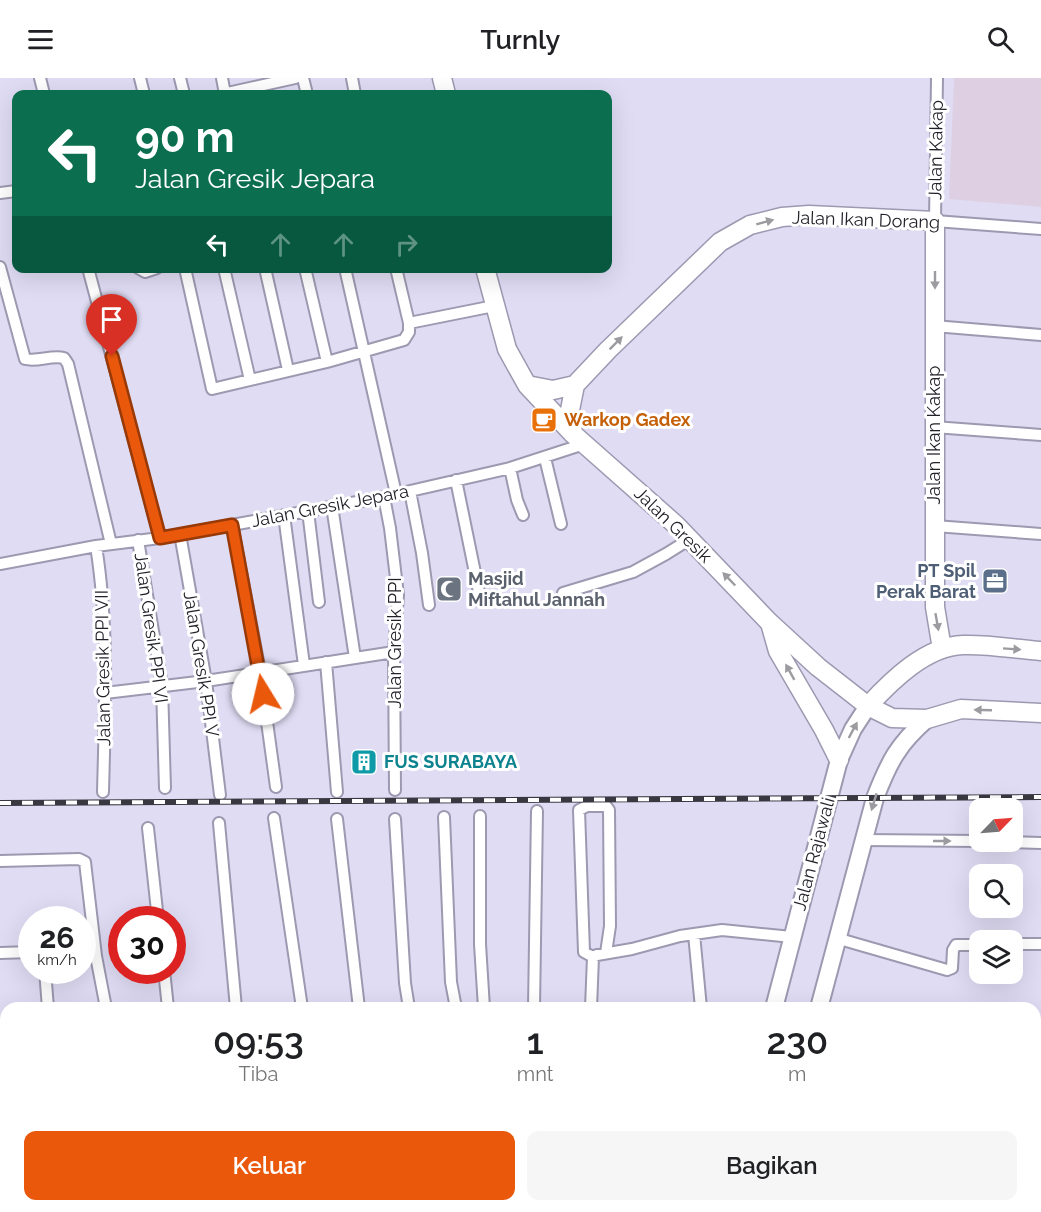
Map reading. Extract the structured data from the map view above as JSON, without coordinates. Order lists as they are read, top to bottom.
{
  "streets": {
    "highway": ["Jalan Ikan Dorang", "Jalan Ikan Kakap", "Jalan Gresik"],
    "main road": ["Jalan Rajawali"],
    "street": [
      "Jalan Kakap",
      "Jalan Gresik Jepara",
      "Jalan Gresik PPI VI",
      "Jalan Gresik PPI",
      "Jalan Gresik PPI V",
      "Jalan Gresik PPI VII"
    ]
  },
  "crossings": [
    ["Jalan Kakap", "Jalan Ikan Dorang"],
    ["Jalan Kakap", "Jalan Ikan Kakap"],
    ["Jalan Ikan Dorang", "Jalan Ikan Kakap"],
    ["Jalan Gresik Jepara", "Jalan Gresik"],
    ["Jalan Gresik Jepara", "Jalan Gresik PPI VI"],
    ["Jalan Gresik Jepara", "Jalan Gresik PPI"],
    ["Jalan Gresik Jepara", "Jalan Gresik PPI V"],
    ["Jalan Gresik Jepara", "Jalan Gresik PPI VII"],
    ["Jalan Gresik", "Jalan Rajawali"]
  ],
  "one_way": ["Jalan Ikan Dorang", "Jalan Ikan Kakap"],
  "places": {
    "cafe": ["Warkop Gadex"],
    "office": ["PT Spil Perak Barat"],
    "mosque": ["Masjid Miftahul Jannah"],
    "building": ["FUS SURABAYA"]
  },
  "north": "top right",
  "page": {
    "header": "Turnly",
    "turn": ["90 m", "Jalan Gresik Jepara"],
    "speed": "26 km/h",
    "limit": "30",
    "eta": [
      "09:53",
      "Tiba",
      "1",
      "mnt",
      "230",
      "m"
    ],
    "buttons": ["Keluar", "Bagikan"]
  }
}
